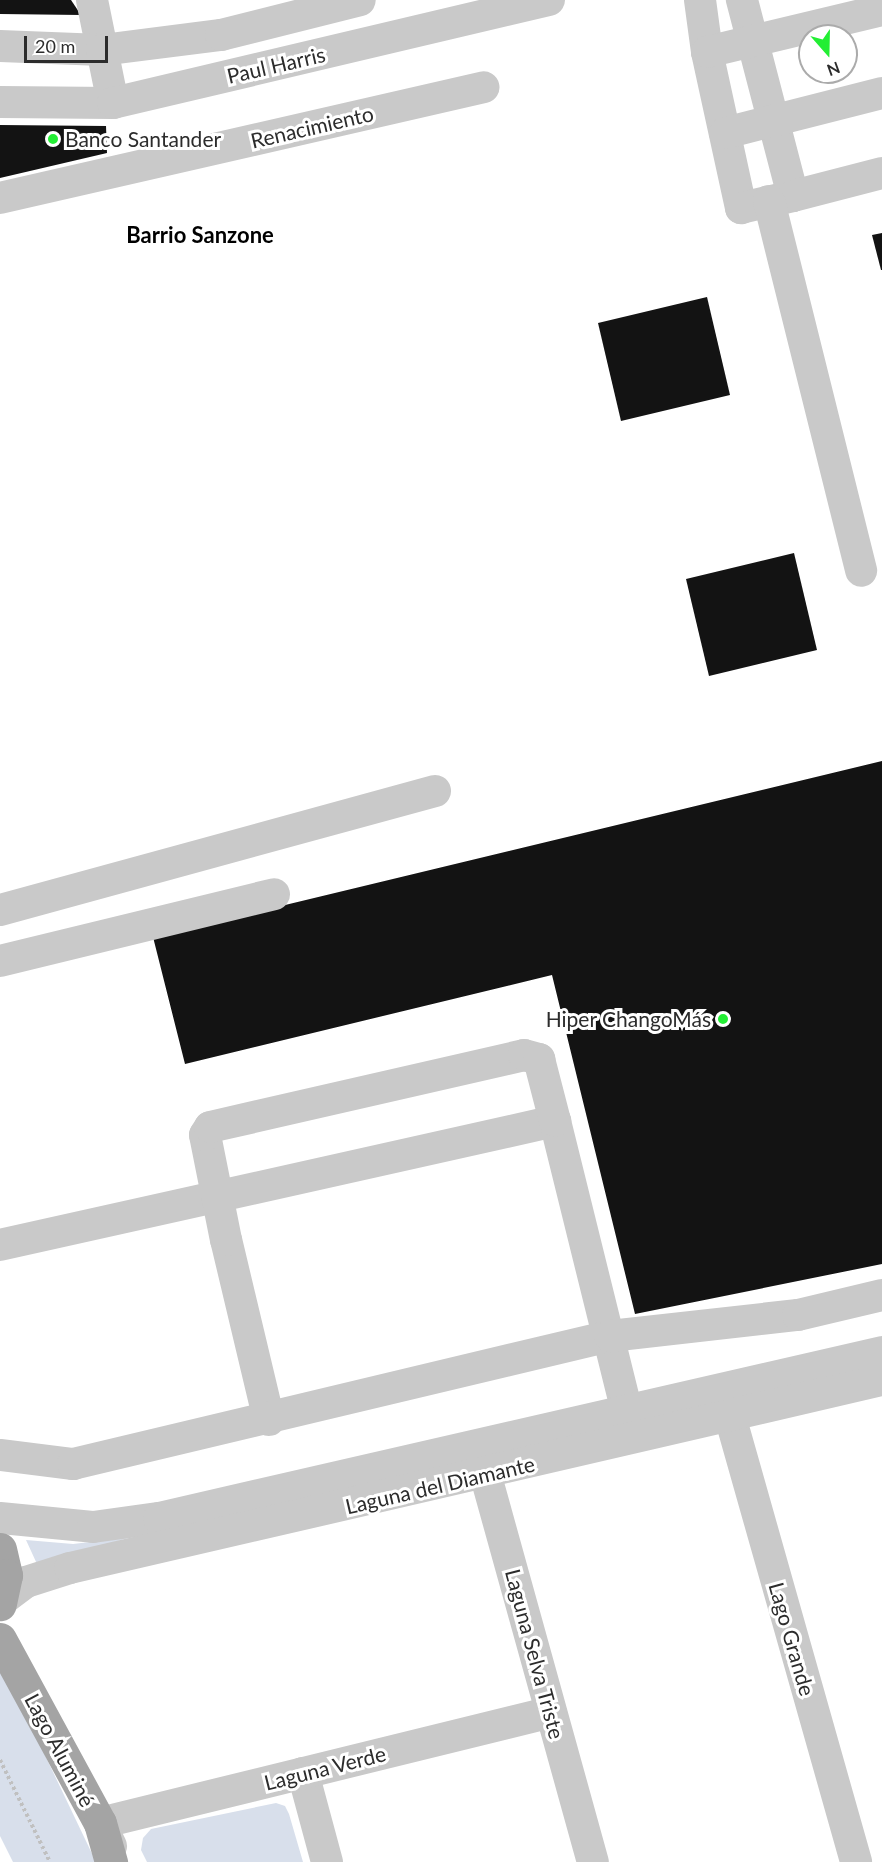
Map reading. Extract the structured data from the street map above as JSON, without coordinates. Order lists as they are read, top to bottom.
{
  "streets": {
    "main road": ["Lago Aluminé"],
    "street": [
      "Paul Harris",
      "Renacimiento",
      "Laguna del Diamante",
      "Lago Grande",
      "Laguna Selva Triste",
      "Laguna Verde"
    ]
  },
  "crossings": [
    ["Laguna del Diamante", "Lago Grande"],
    ["Laguna del Diamante", "Laguna Selva Triste"],
    ["Laguna Selva Triste", "Laguna Verde"],
    ["Lago Aluminé", "Laguna Verde"]
  ],
  "districts": ["Barrio Sanzone"],
  "places": ["Banco Santander", "Hiper ChangoMás"],
  "scale_bar": "20 m",
  "north": "bottom"
}
